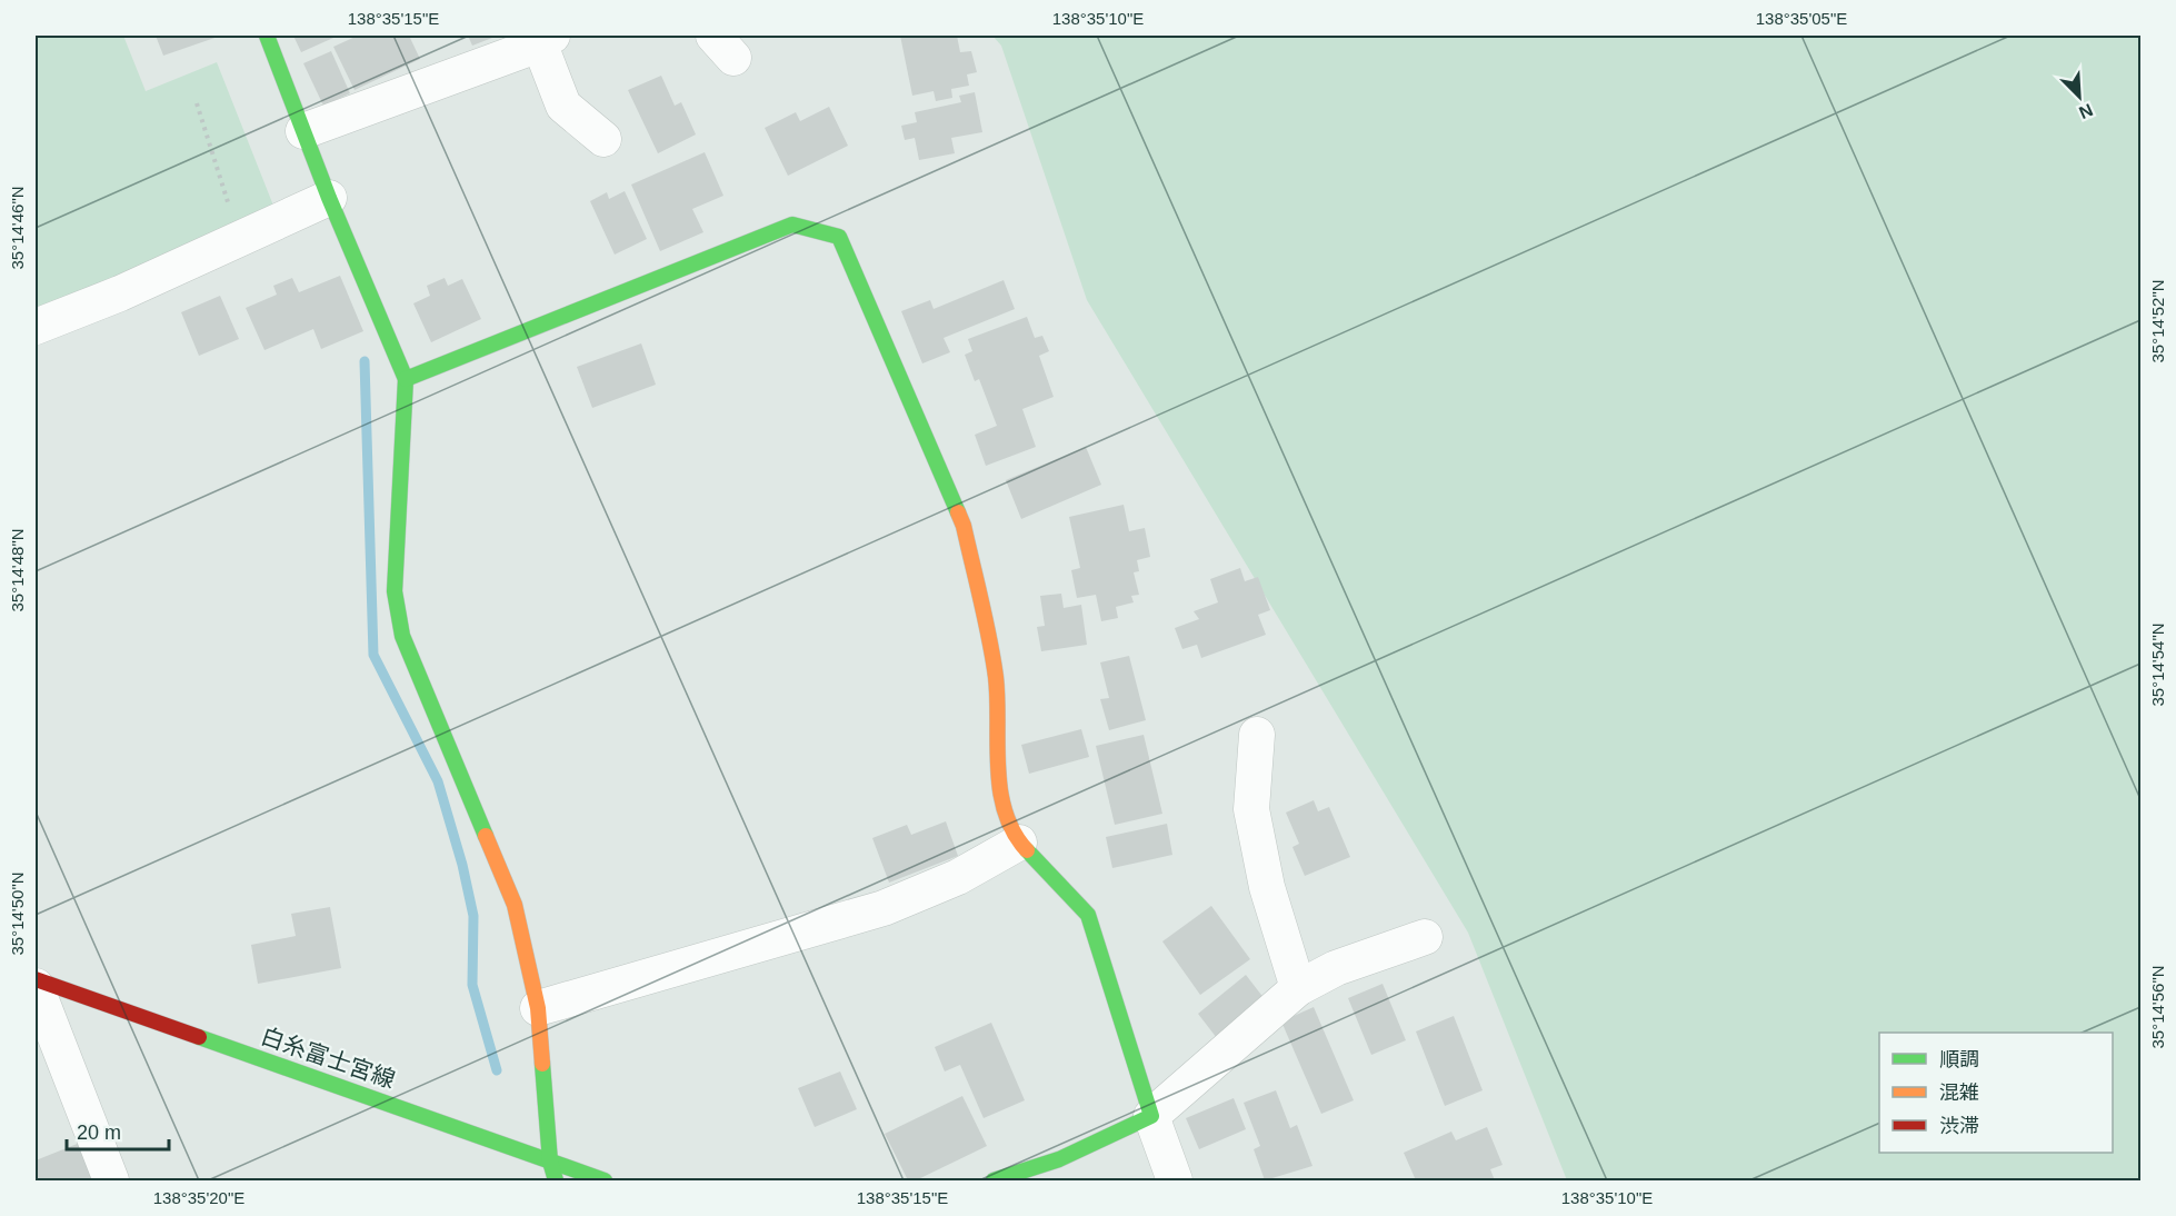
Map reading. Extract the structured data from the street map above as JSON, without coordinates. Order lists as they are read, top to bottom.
{
  "streets": {
    "street": ["白糸富士宮線"]
  },
  "legend": ["順調", "混雑", "渋滞"],
  "scale_bar": "20 m",
  "north": "bottom right",
  "coordinates": [
    "138°35'15\"E",
    "138°35'10\"E",
    "138°35'05\"E",
    "35°14'46\"N",
    "35°14'52\"N",
    "35°14'48\"N",
    "35°14'54\"N",
    "35°14'50\"N",
    "35°14'56\"N",
    "138°35'20\"E"
  ]
}
